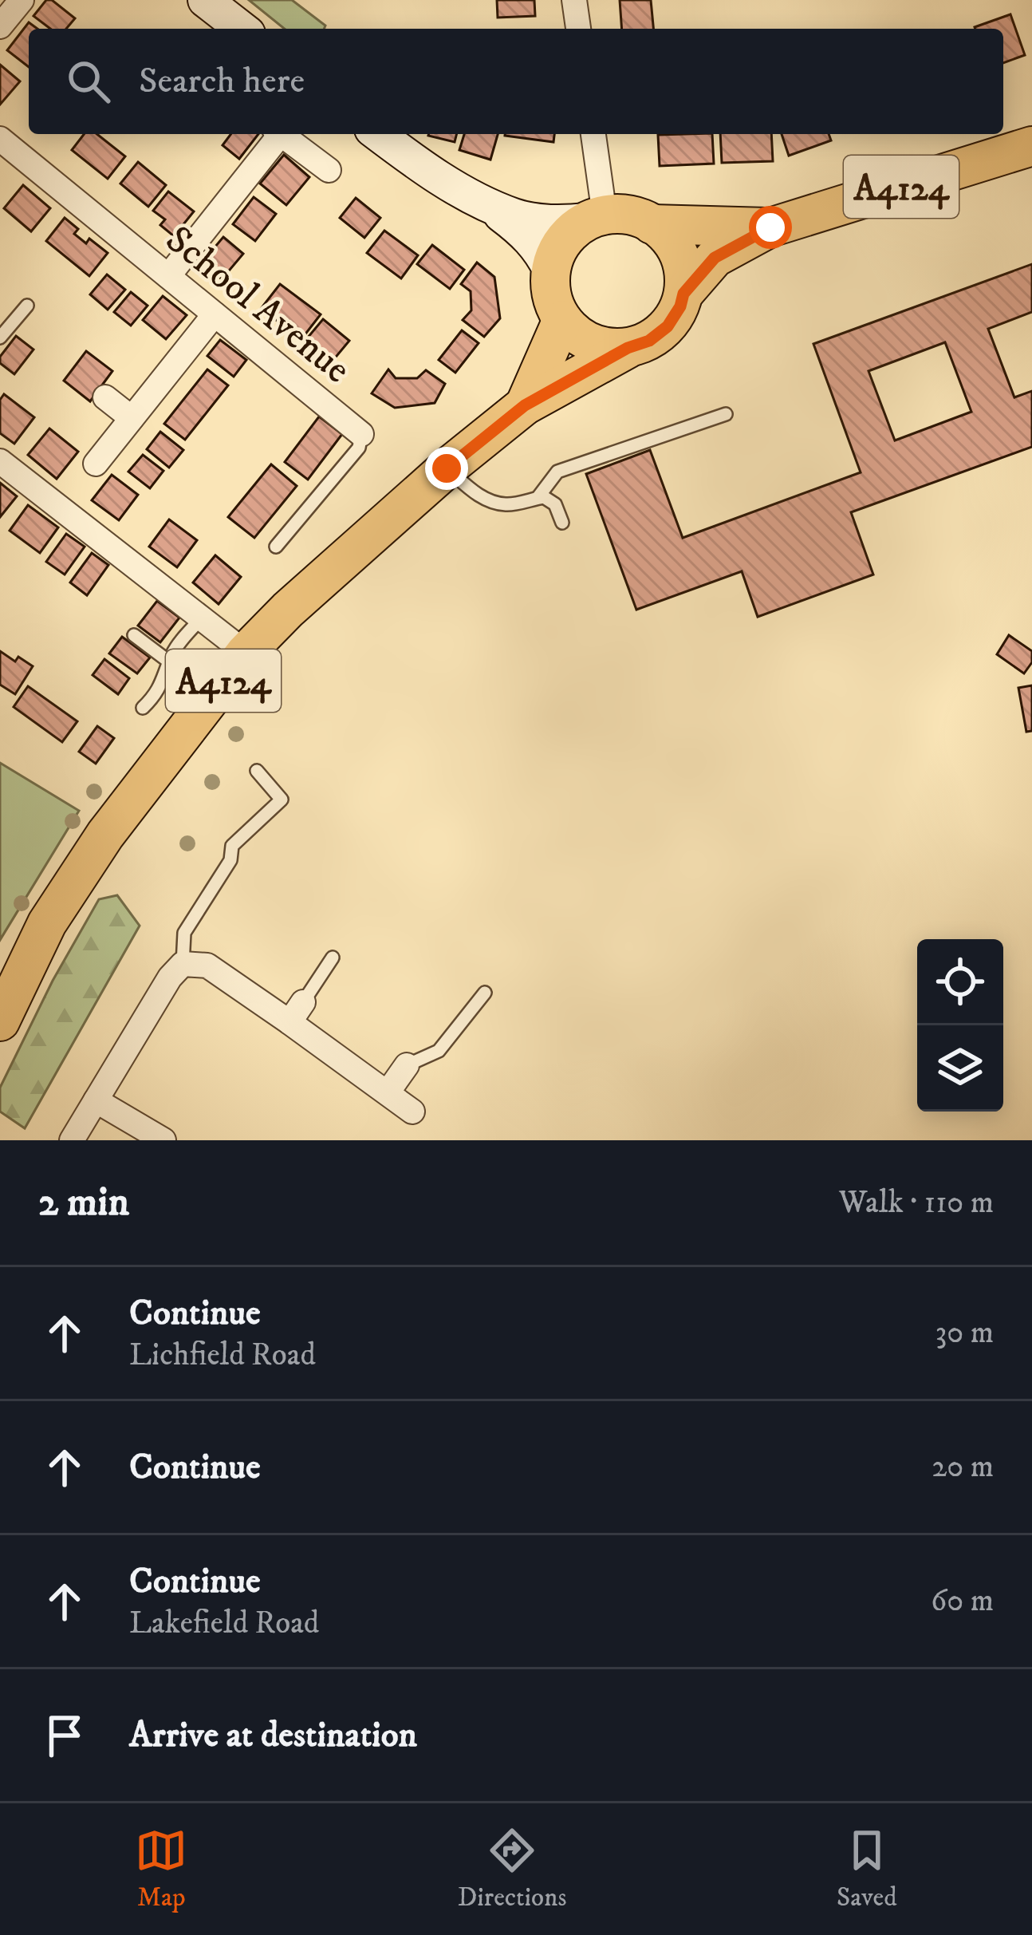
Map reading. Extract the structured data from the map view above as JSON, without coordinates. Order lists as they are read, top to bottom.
{
  "streets": {
    "main road": ["A4124"],
    "street": ["School Avenue"]
  },
  "page": {
    "search": "Search here",
    "heading": ["2 min", "Walk · 110 m"],
    "list": [
      ["Continue", "Lichfield Road", "30 m"],
      ["Continue", "20 m"],
      ["Continue", "Lakefield Road", "60 m"],
      "Arrive at destination"
    ],
    "nav": ["Map", "Directions", "Saved"]
  }
}
